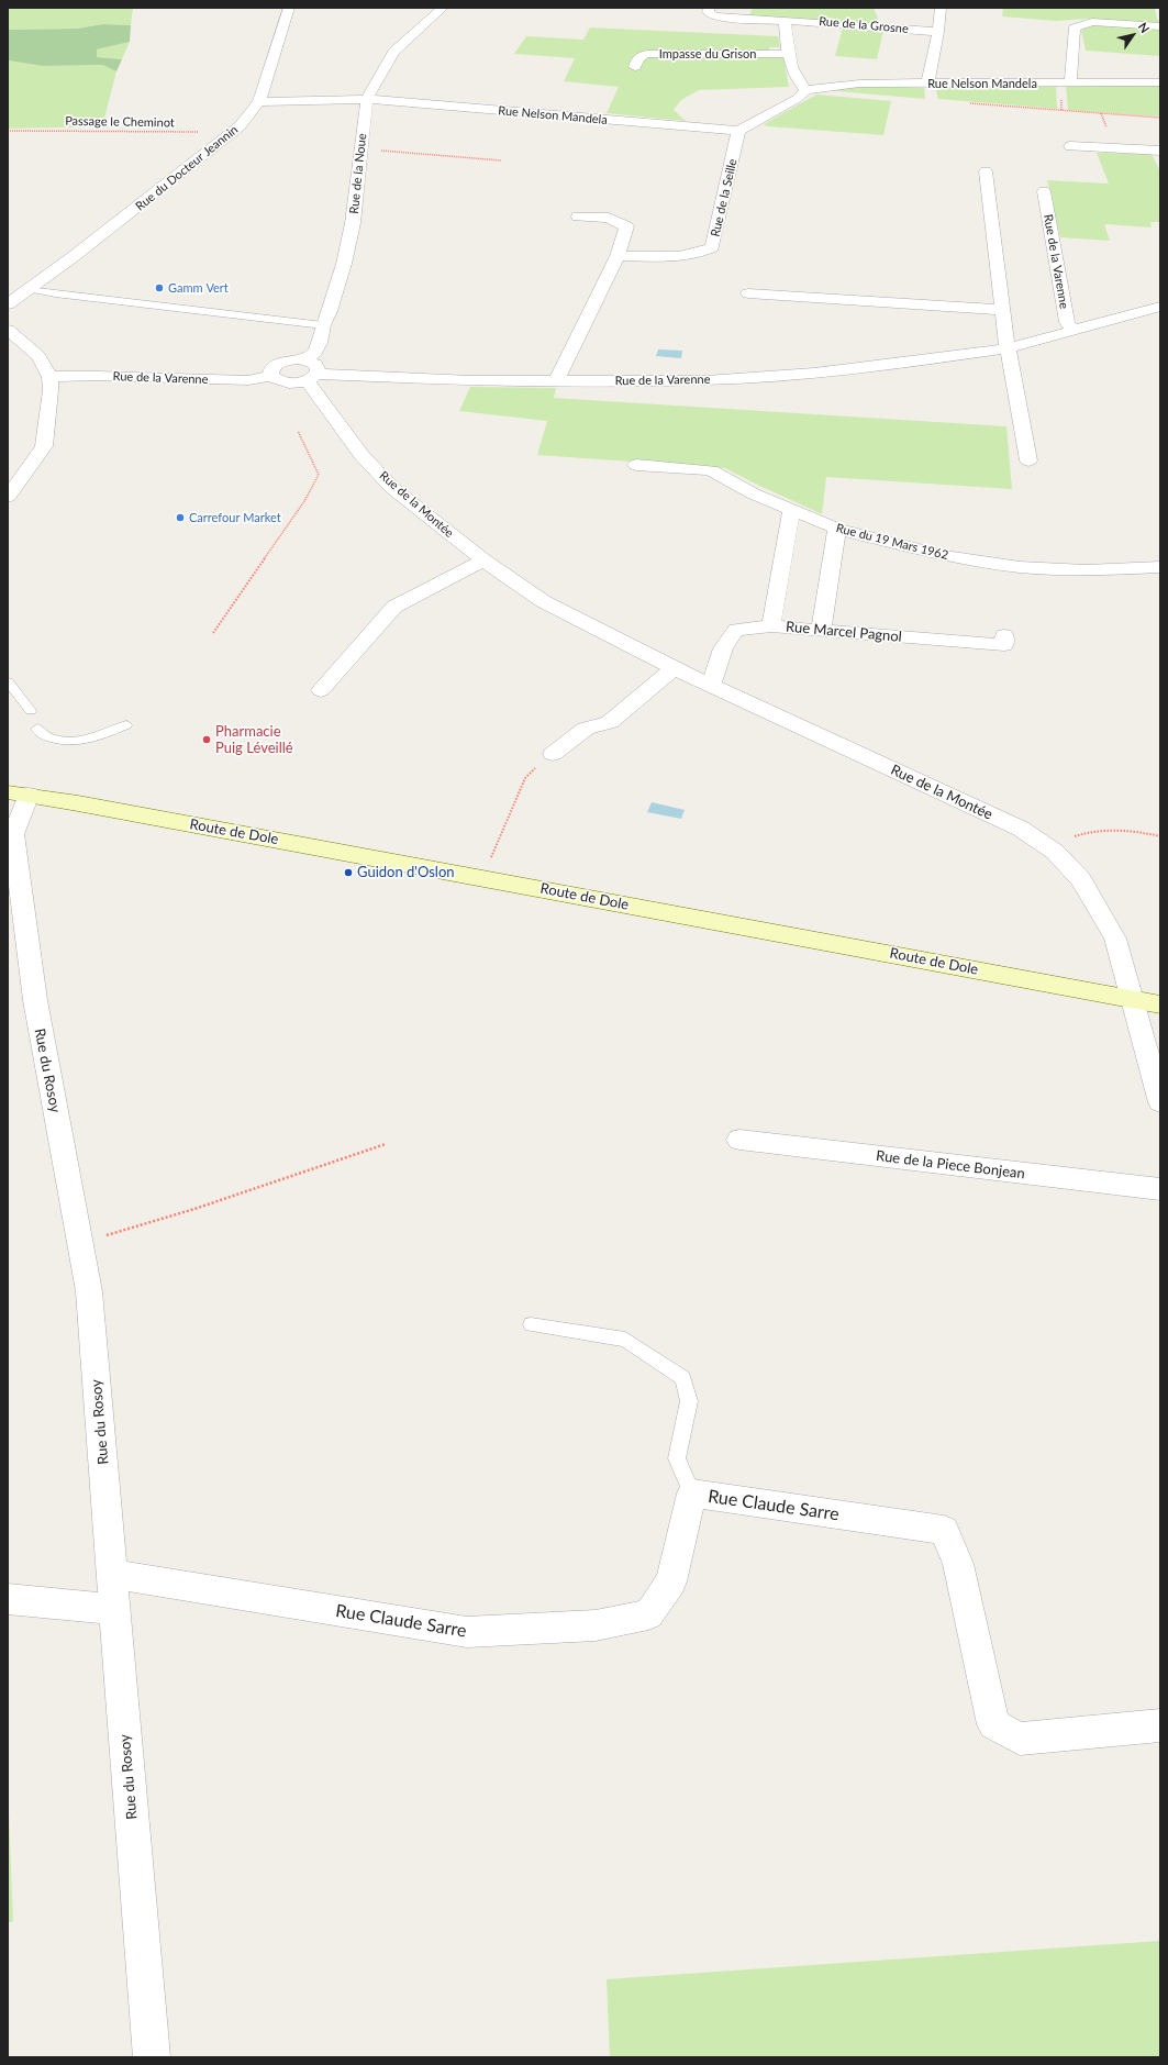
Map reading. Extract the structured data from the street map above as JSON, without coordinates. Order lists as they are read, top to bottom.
{
  "streets": {
    "main road": ["Route de Dole"],
    "street": [
      "Rue de la Grosne",
      "Impasse du Grison",
      "Rue Nelson Mandela",
      "Rue du Docteur Jeannin",
      "Rue de la Noue",
      "Rue de la Seille",
      "Rue de la Varenne",
      "Rue de la Montée",
      "Rue du 19 Mars 1962",
      "Rue Marcel Pagnol",
      "Rue du Rosoy",
      "Rue de la Piece Bonjean",
      "Rue Claude Sarre"
    ],
    "path": ["Passage le Cheminot"]
  },
  "crossings": [
    ["Rue Nelson Mandela", "Rue du Docteur Jeannin"],
    ["Rue Nelson Mandela", "Rue de la Noue"],
    ["Rue Nelson Mandela", "Rue de la Seille"],
    ["Passage le Cheminot", "Rue du Docteur Jeannin"],
    ["Rue de la Noue", "Rue de la Montée"],
    ["Rue de la Varenne", "Rue de la Montée"],
    ["Rue de la Montée", "Rue Marcel Pagnol"],
    ["Rue de la Montée", "Route de Dole"],
    ["Route de Dole", "Rue du Rosoy"],
    ["Rue du Rosoy", "Rue Claude Sarre"]
  ],
  "places": [
    "Gamm Vert",
    "Carrefour Market",
    "Pharmacie Puig Léveillé",
    "Guidon d'Oslon"
  ],
  "north": "top right"
}
